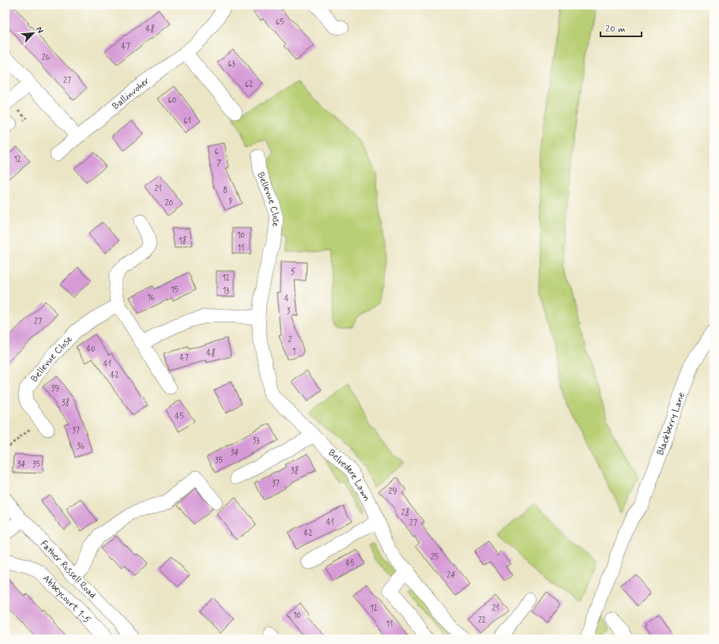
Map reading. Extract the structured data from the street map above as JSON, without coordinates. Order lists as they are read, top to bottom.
{
  "streets": {
    "street": [
      "Ballinvoher",
      "Bellevue Close",
      "Blackberry Lane",
      "Belvedere Lawn",
      "Father Russell Road",
      "Abbeycourt 1-5"
    ]
  },
  "crossings": [
    ["Bellevue Close", "Belvedere Lawn"]
  ],
  "house_numbers": [
    "65",
    "48",
    "47",
    "26",
    "63",
    "27",
    "62",
    "60",
    "61",
    "6",
    "12",
    "7",
    "21",
    "8",
    "9",
    "20",
    "10",
    "18",
    "11",
    "5",
    "12",
    "15",
    "13",
    "16",
    "4",
    "3",
    "27",
    "2",
    "40",
    "1",
    "48",
    "47",
    "41",
    "42",
    "39",
    "38",
    "45",
    "37",
    "33",
    "36",
    "34",
    "35",
    "34",
    "35",
    "38",
    "37",
    "29",
    "28",
    "41",
    "27",
    "42",
    "25",
    "45",
    "24",
    "12",
    "21",
    "10",
    "22",
    "11"
  ],
  "scale_bar": "20 m",
  "north": "top right"
}
